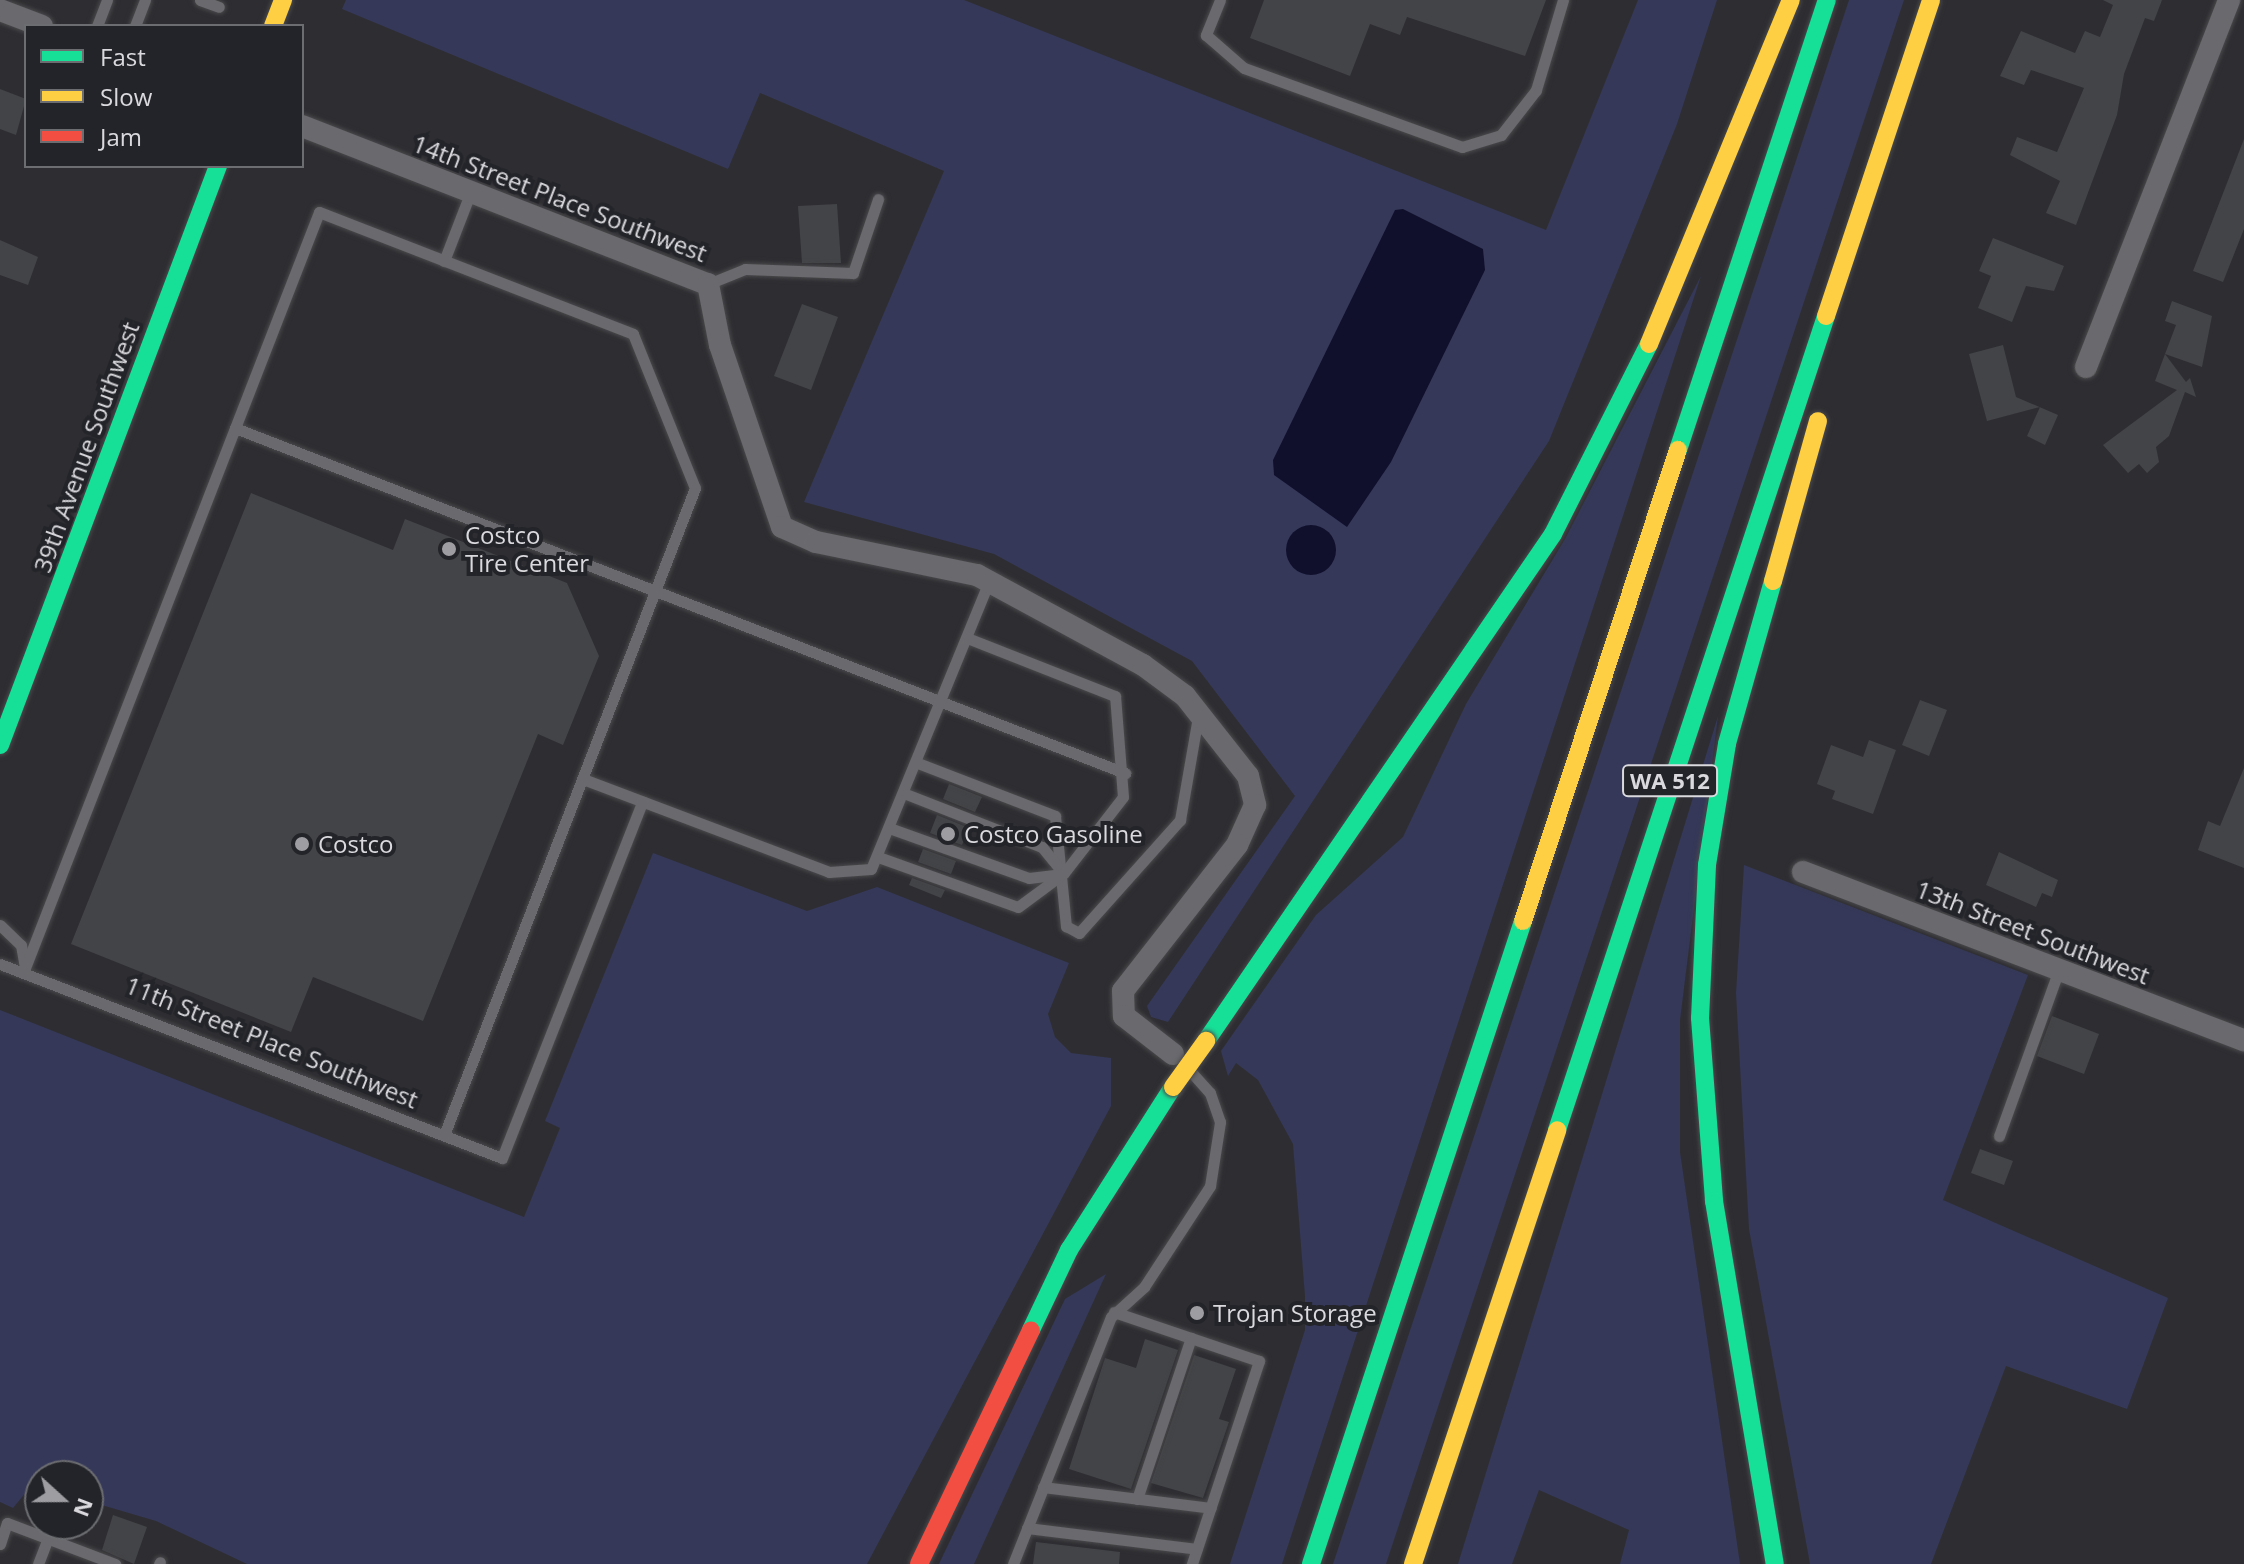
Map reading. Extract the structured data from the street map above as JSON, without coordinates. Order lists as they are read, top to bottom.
{
  "streets": {
    "main road": ["39th Avenue Southwest", "WA 512"],
    "street": ["14th Street Place Southwest", "13th Street Southwest"],
    "lane": ["11th Street Place Southwest"]
  },
  "places": [
    "Costco Tire Center",
    "Costco Gasoline",
    "Costco",
    "Trojan Storage"
  ],
  "legend": ["Fast", "Slow", "Jam"],
  "north": "right"
}
